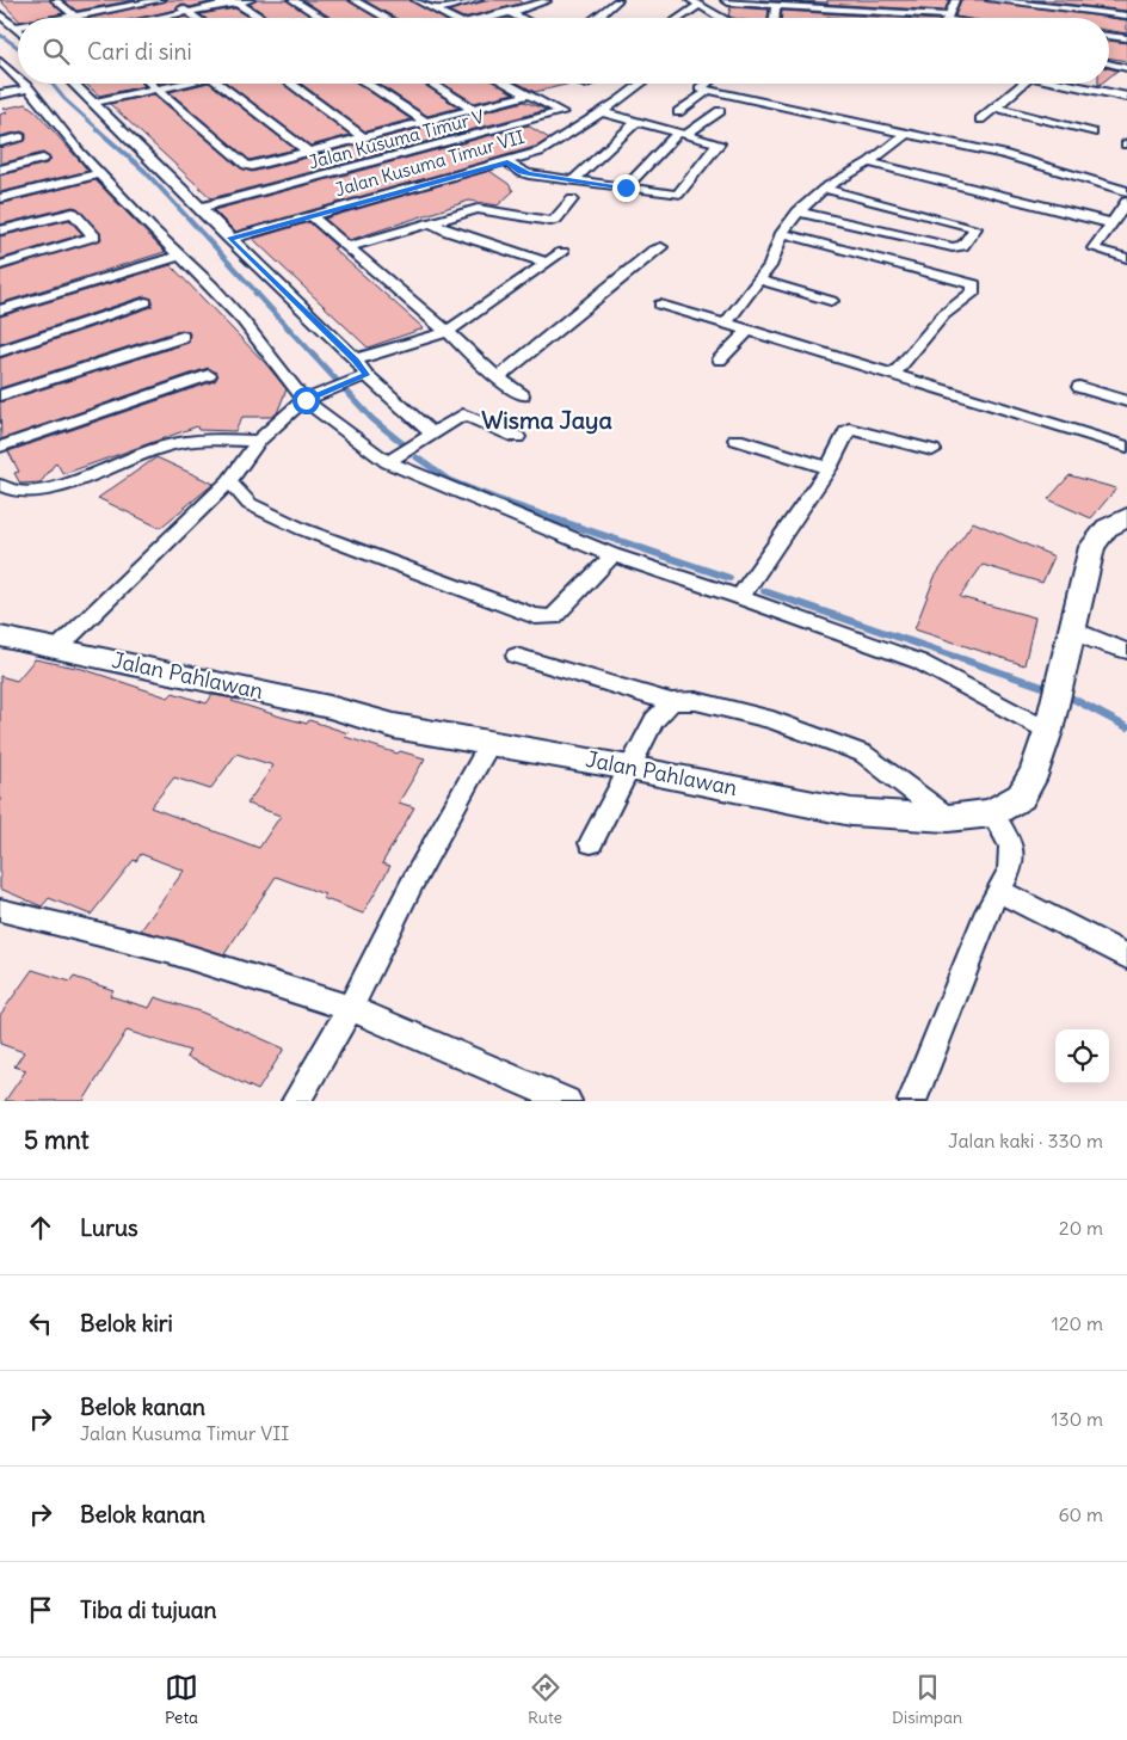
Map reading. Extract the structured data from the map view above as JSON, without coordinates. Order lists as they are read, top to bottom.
{
  "streets": {
    "street": ["Jalan Kusuma Timur V", "Jalan Kusuma Timur VII", "Jalan Pahlawan"]
  },
  "districts": ["Wisma Jaya"],
  "page": {
    "search": "Cari di sini",
    "heading": ["5 mnt", "Jalan kaki · 330 m"],
    "list": [
      ["Lurus", "20 m"],
      ["Belok kiri", "120 m"],
      ["Belok kanan", "Jalan Kusuma Timur VII", "130 m"],
      ["Belok kanan", "60 m"],
      "Tiba di tujuan"
    ],
    "nav": ["Peta", "Rute", "Disimpan"]
  }
}
